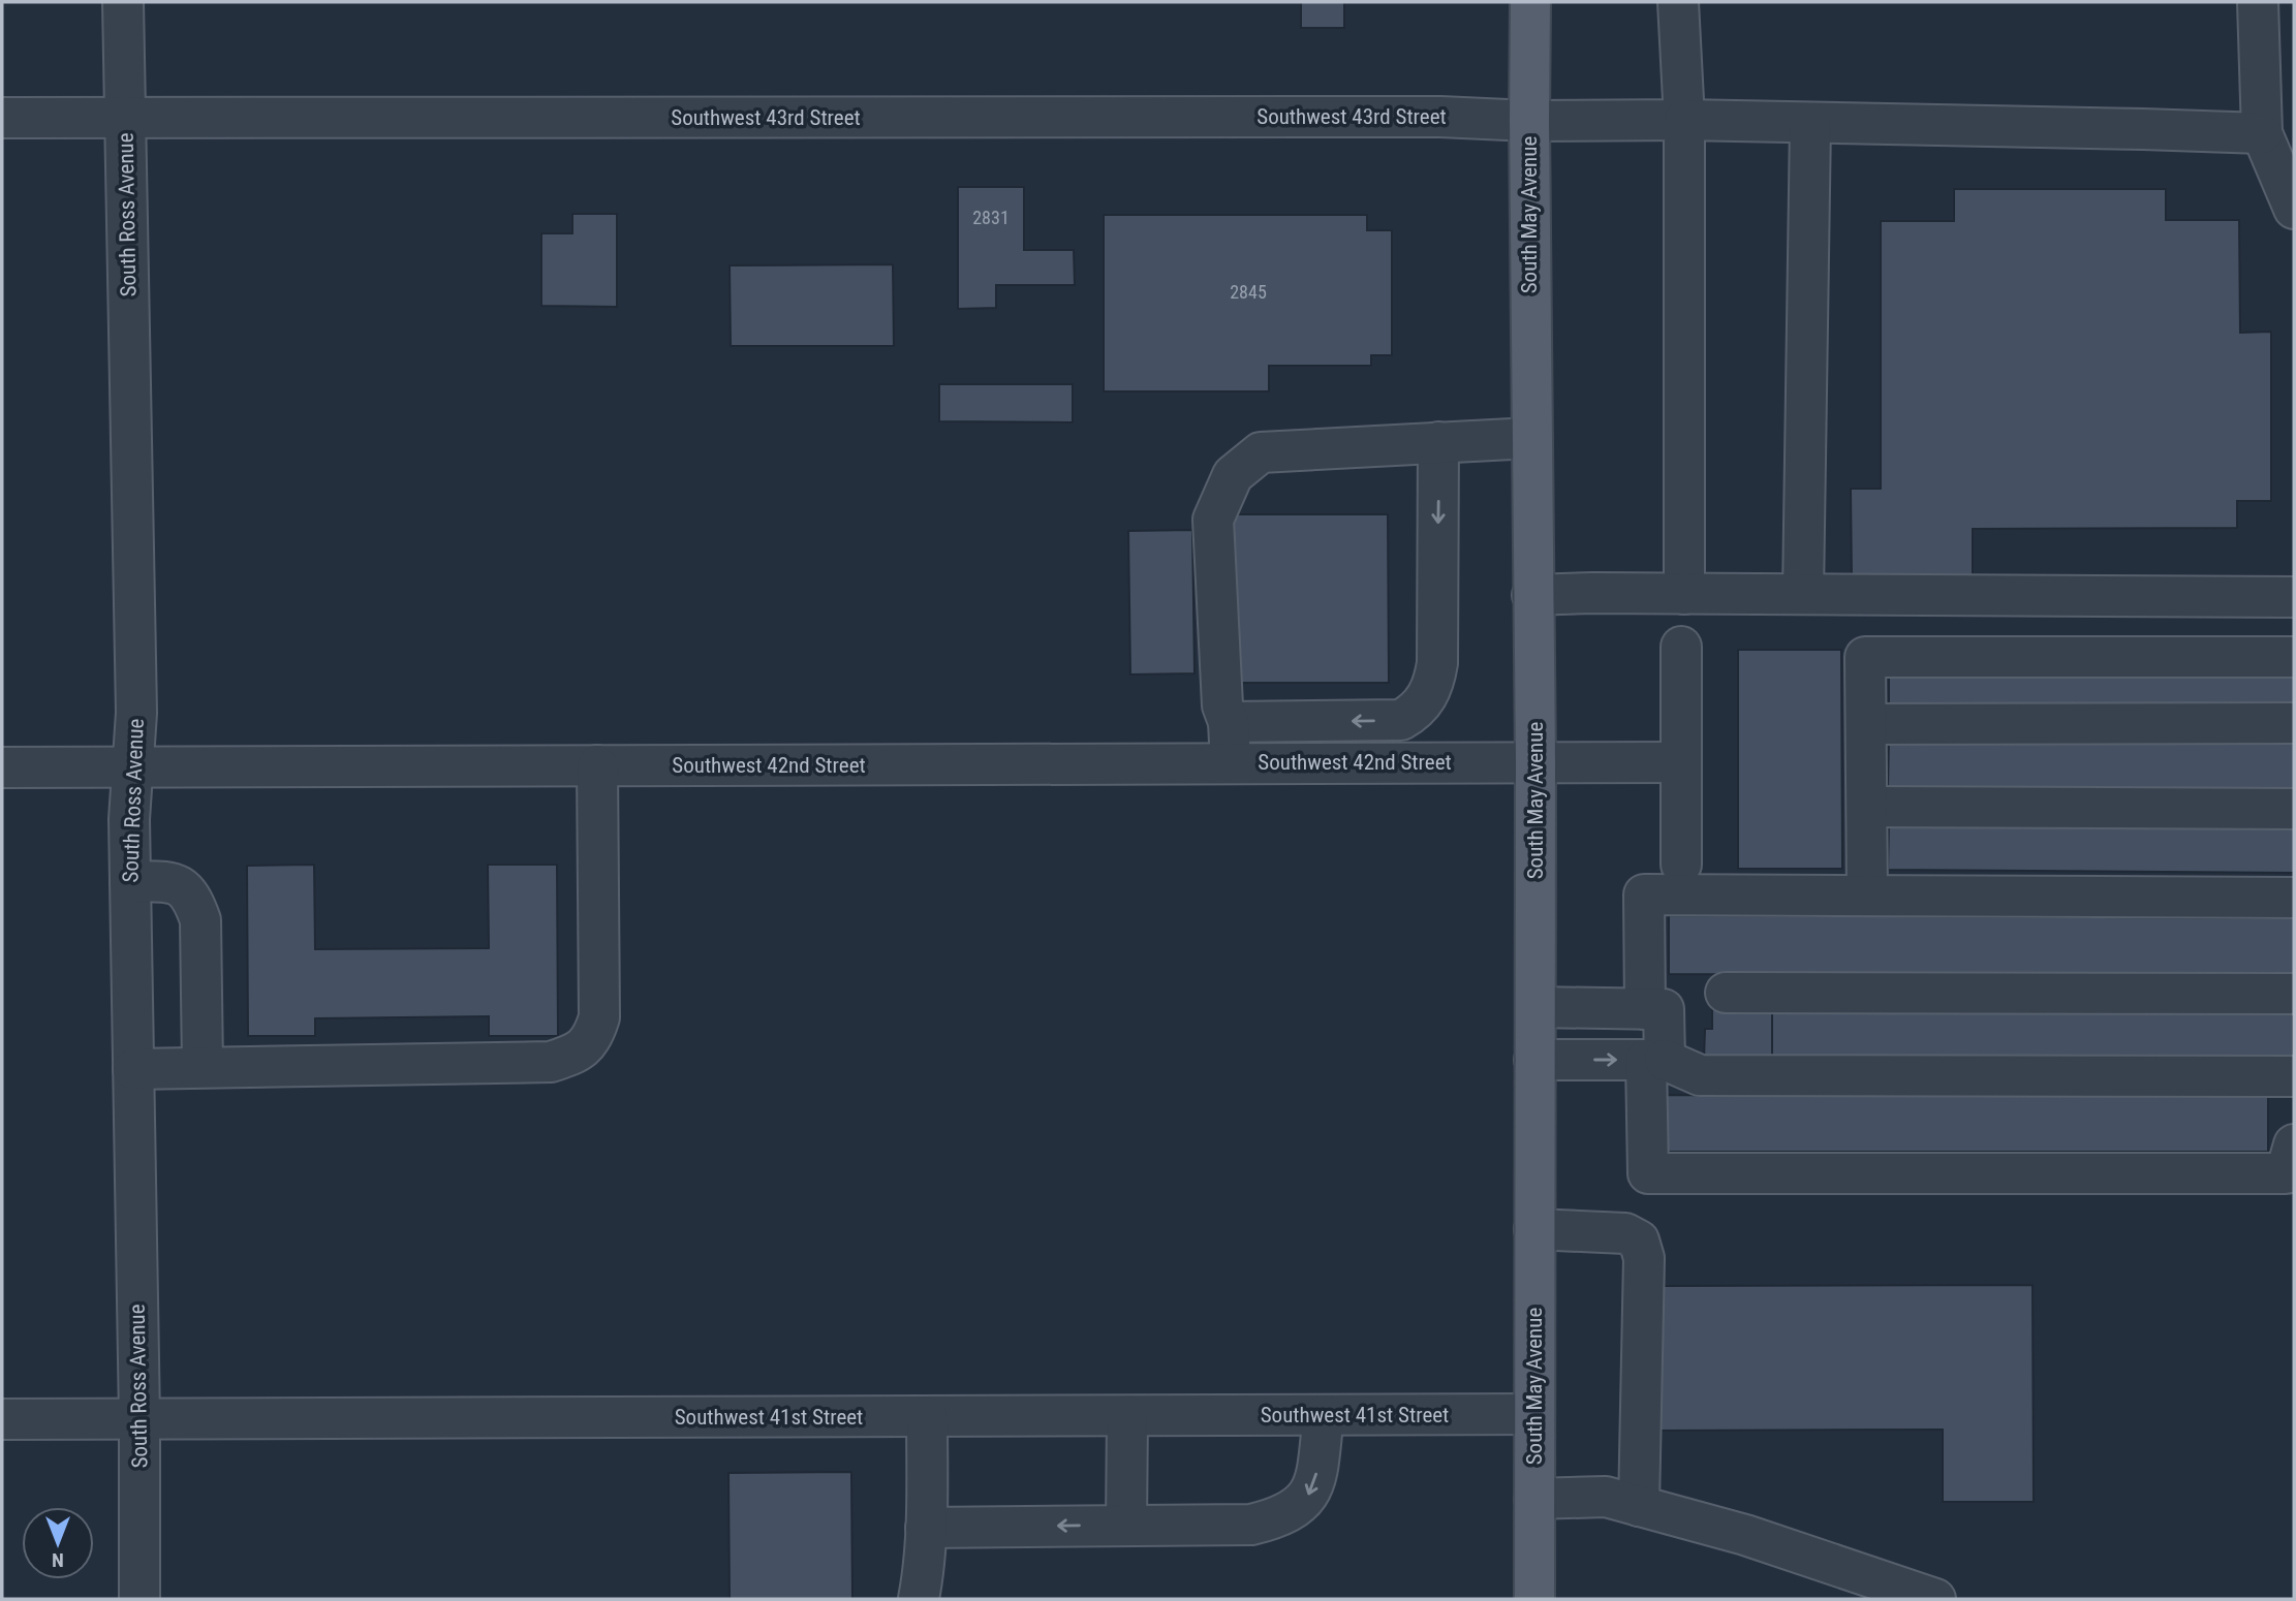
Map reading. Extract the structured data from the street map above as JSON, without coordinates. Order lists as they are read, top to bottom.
{
  "streets": {
    "main road": ["South May Avenue"],
    "street": [
      "Southwest 43rd Street",
      "South Ross Avenue",
      "Southwest 42nd Street",
      "Southwest 41st Street"
    ]
  },
  "crossings": [
    ["Southwest 43rd Street", "South Ross Avenue"],
    ["Southwest 43rd Street", "South May Avenue"],
    ["South Ross Avenue", "Southwest 42nd Street"],
    ["South Ross Avenue", "Southwest 41st Street"],
    ["South May Avenue", "Southwest 42nd Street"],
    ["South May Avenue", "Southwest 41st Street"]
  ],
  "house_numbers": ["2831", "2845"],
  "north": "bottom"
}
